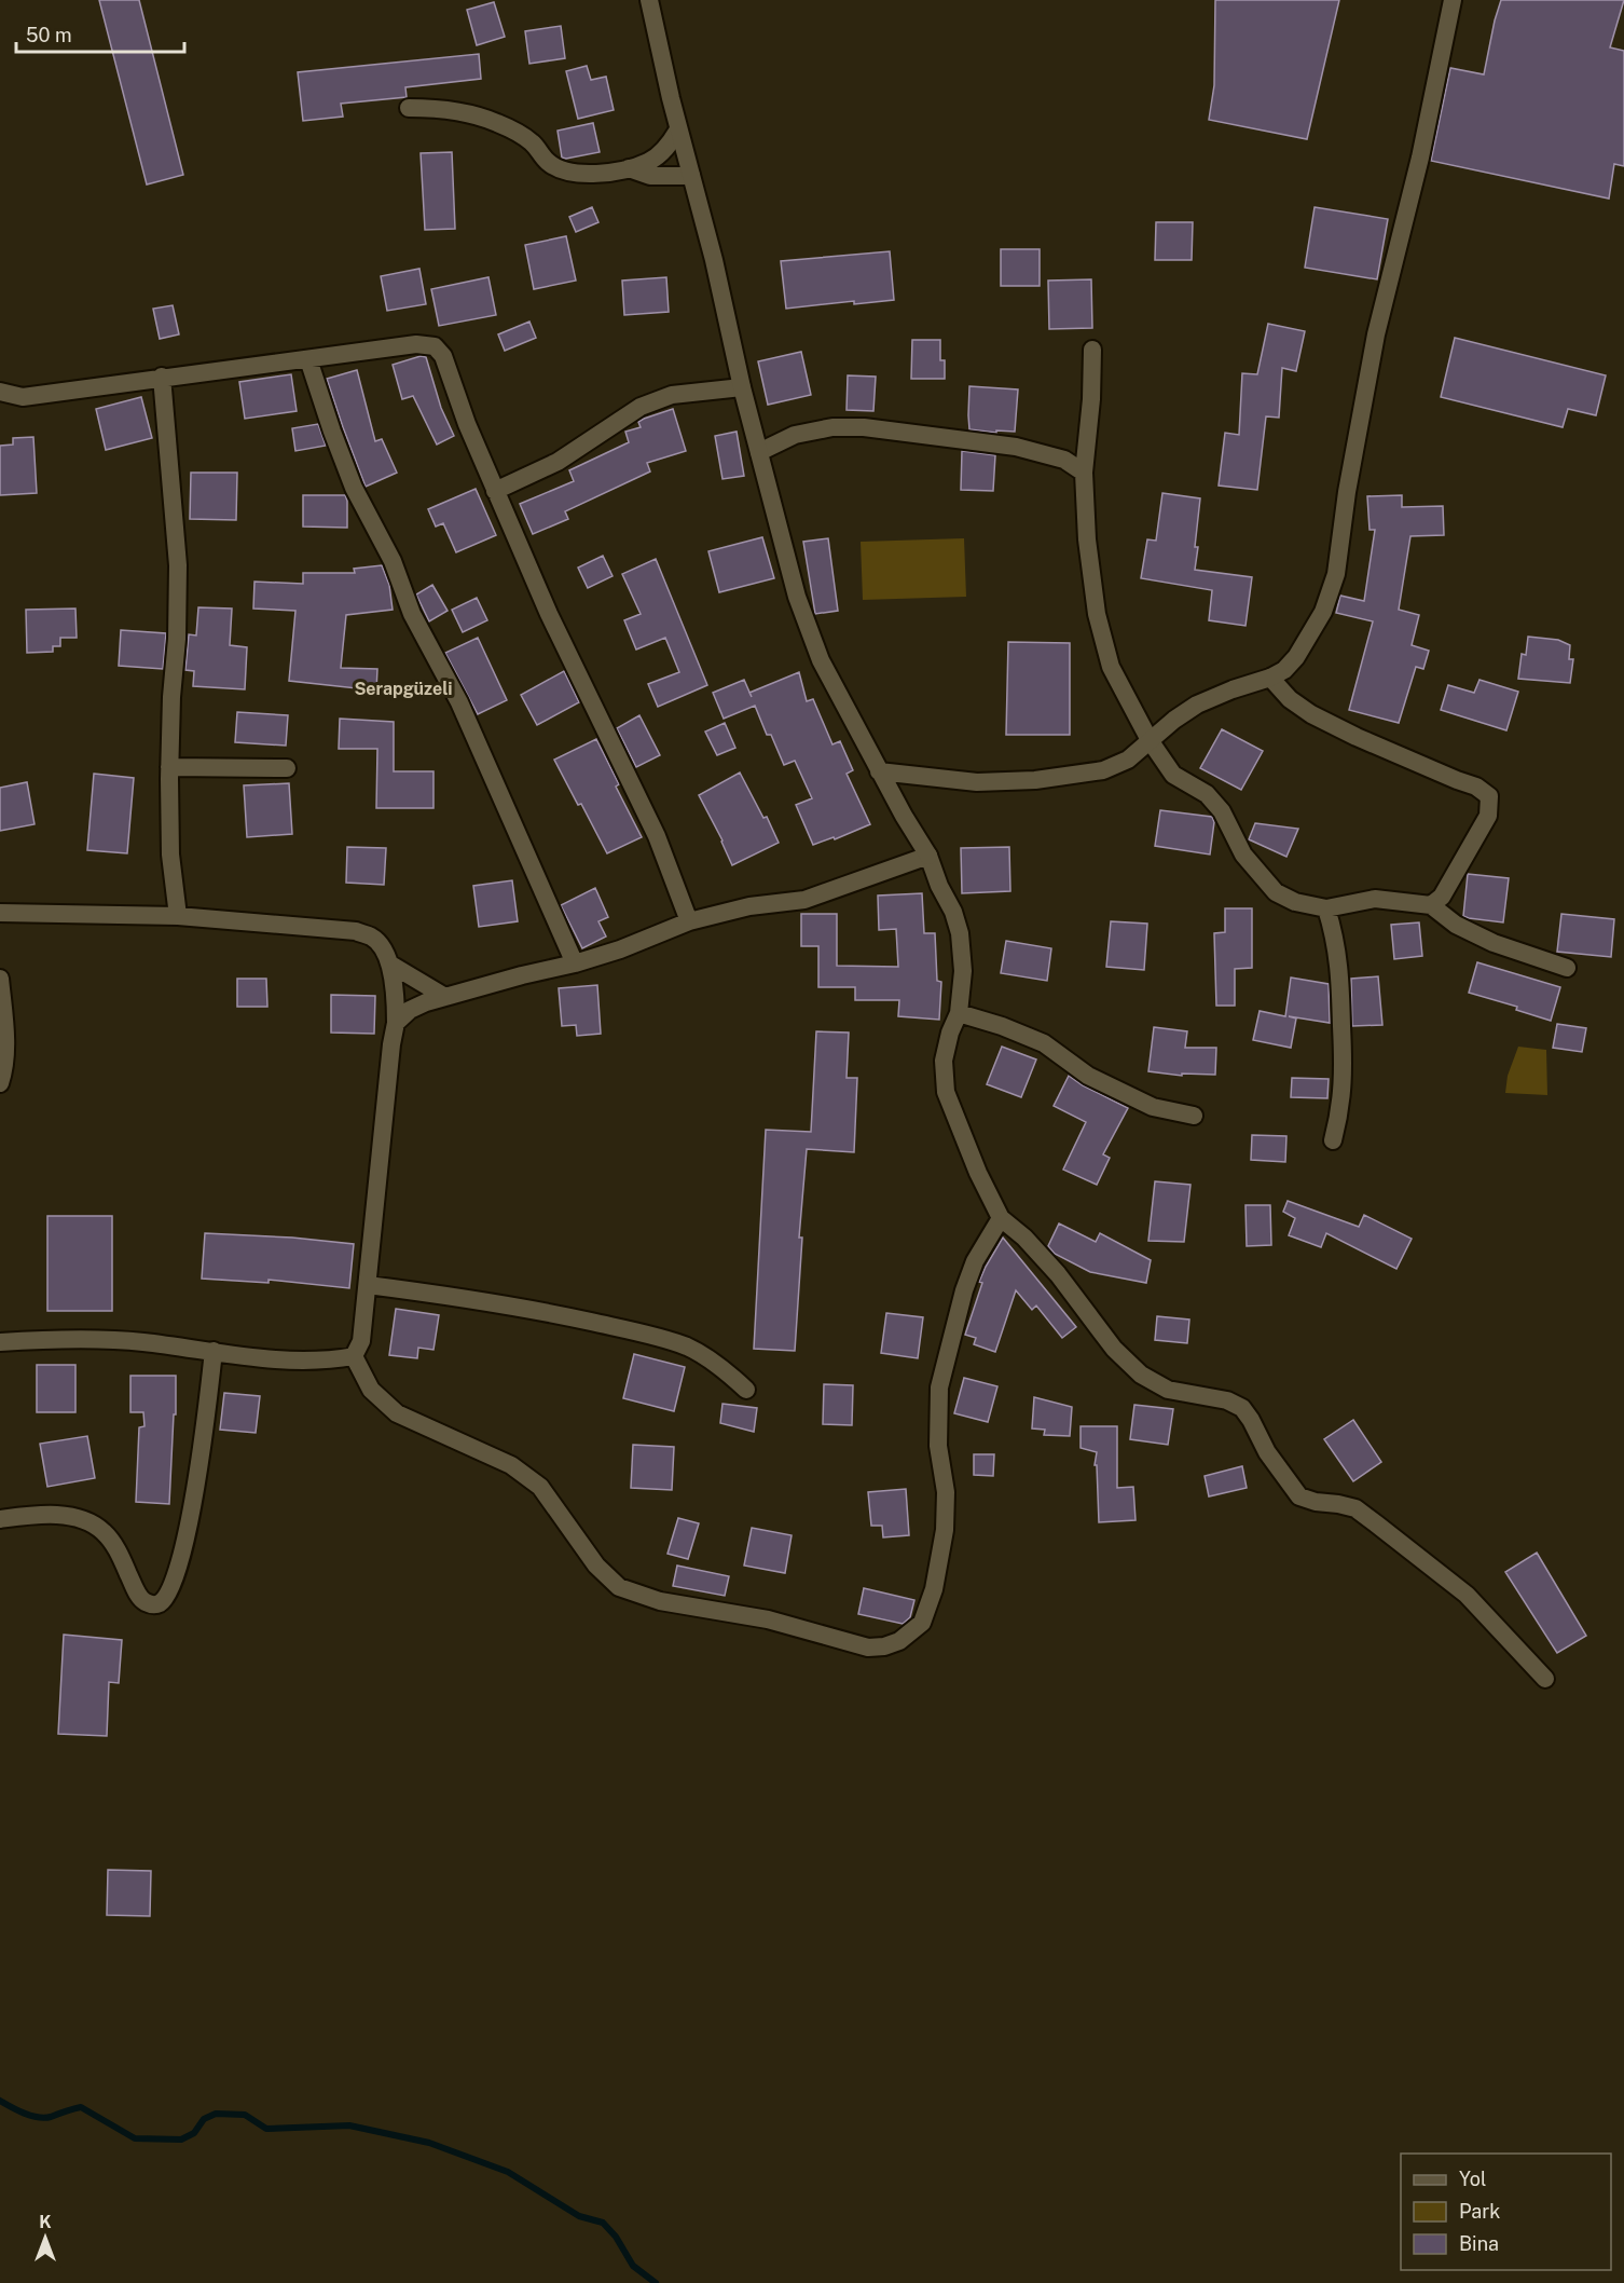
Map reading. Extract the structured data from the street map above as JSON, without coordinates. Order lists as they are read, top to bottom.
{
  "districts": ["Serapgüzeli"],
  "legend": ["Yol", "Park", "Bina"],
  "scale_bar": "50 m",
  "north": "top"
}
